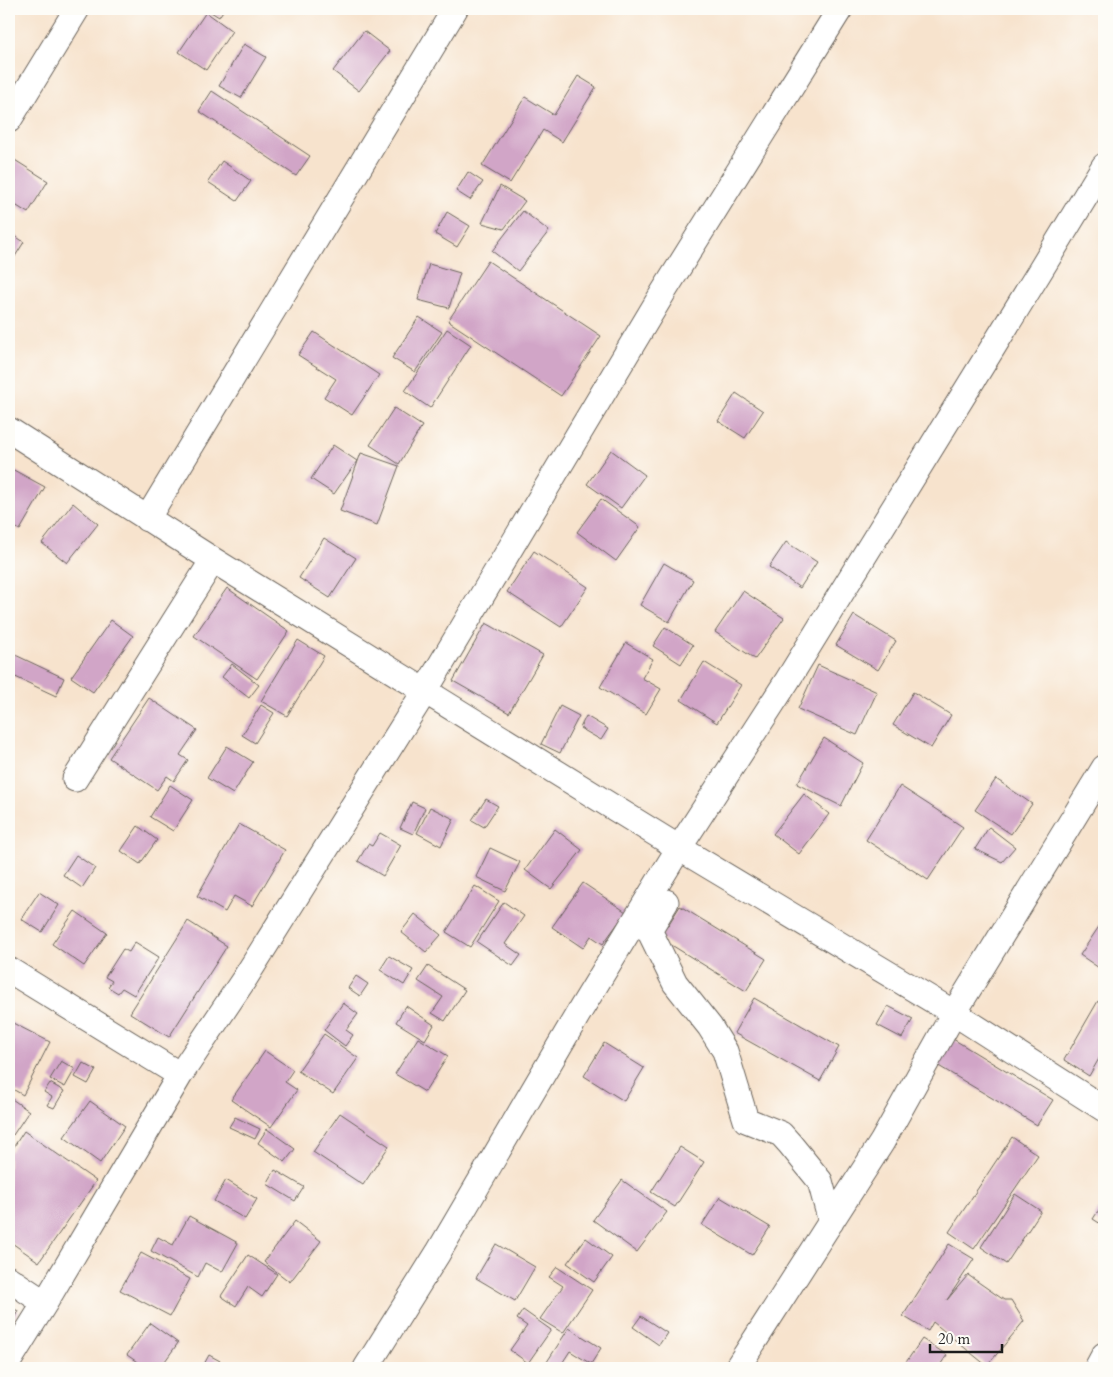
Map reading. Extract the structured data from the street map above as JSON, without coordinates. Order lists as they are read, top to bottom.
{
  "scale_bar": "20 m"
}
